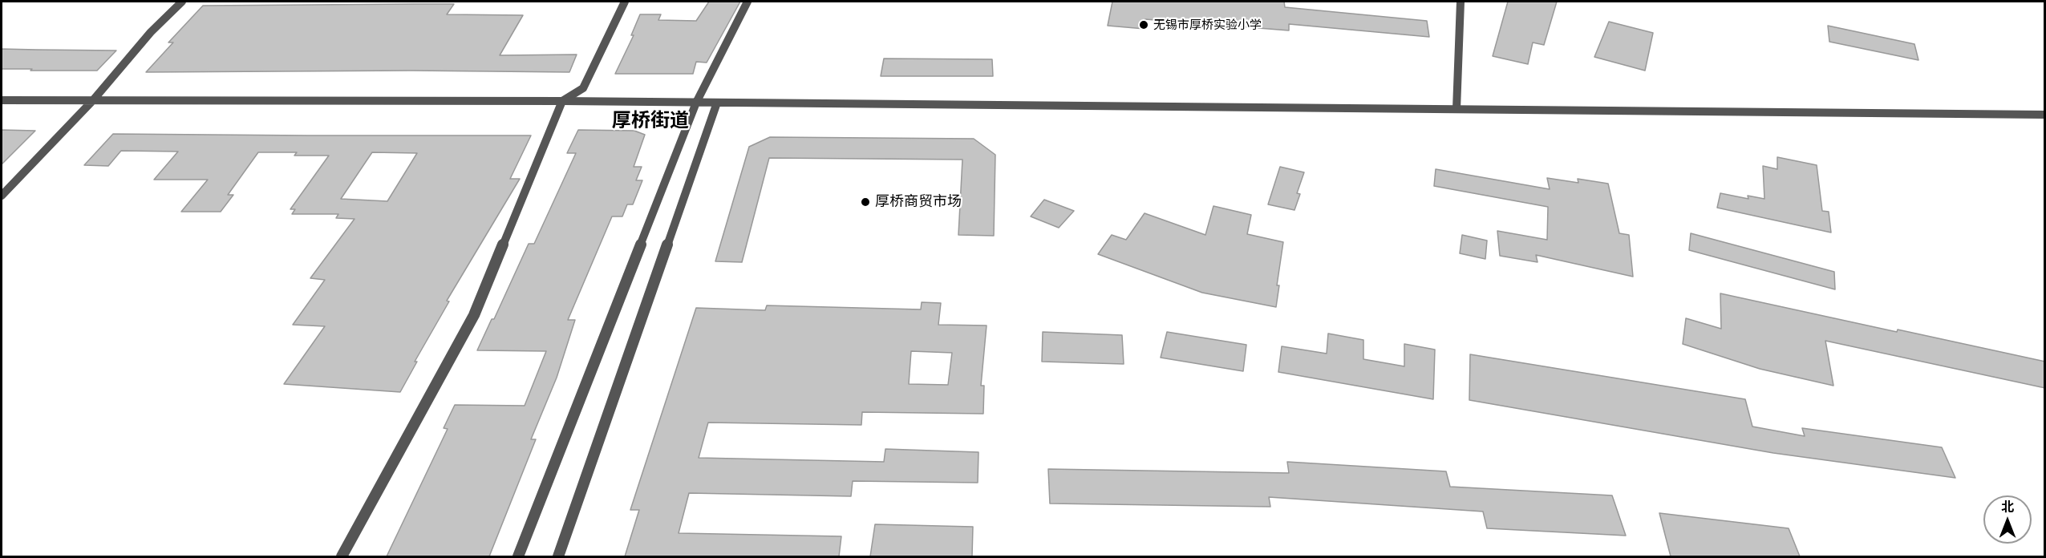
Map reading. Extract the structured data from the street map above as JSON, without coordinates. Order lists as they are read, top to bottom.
{
  "districts": ["厚桥街道"],
  "places": ["无锡市厚桥实验小学", "厚桥商贸市场"],
  "north": "top"
}
